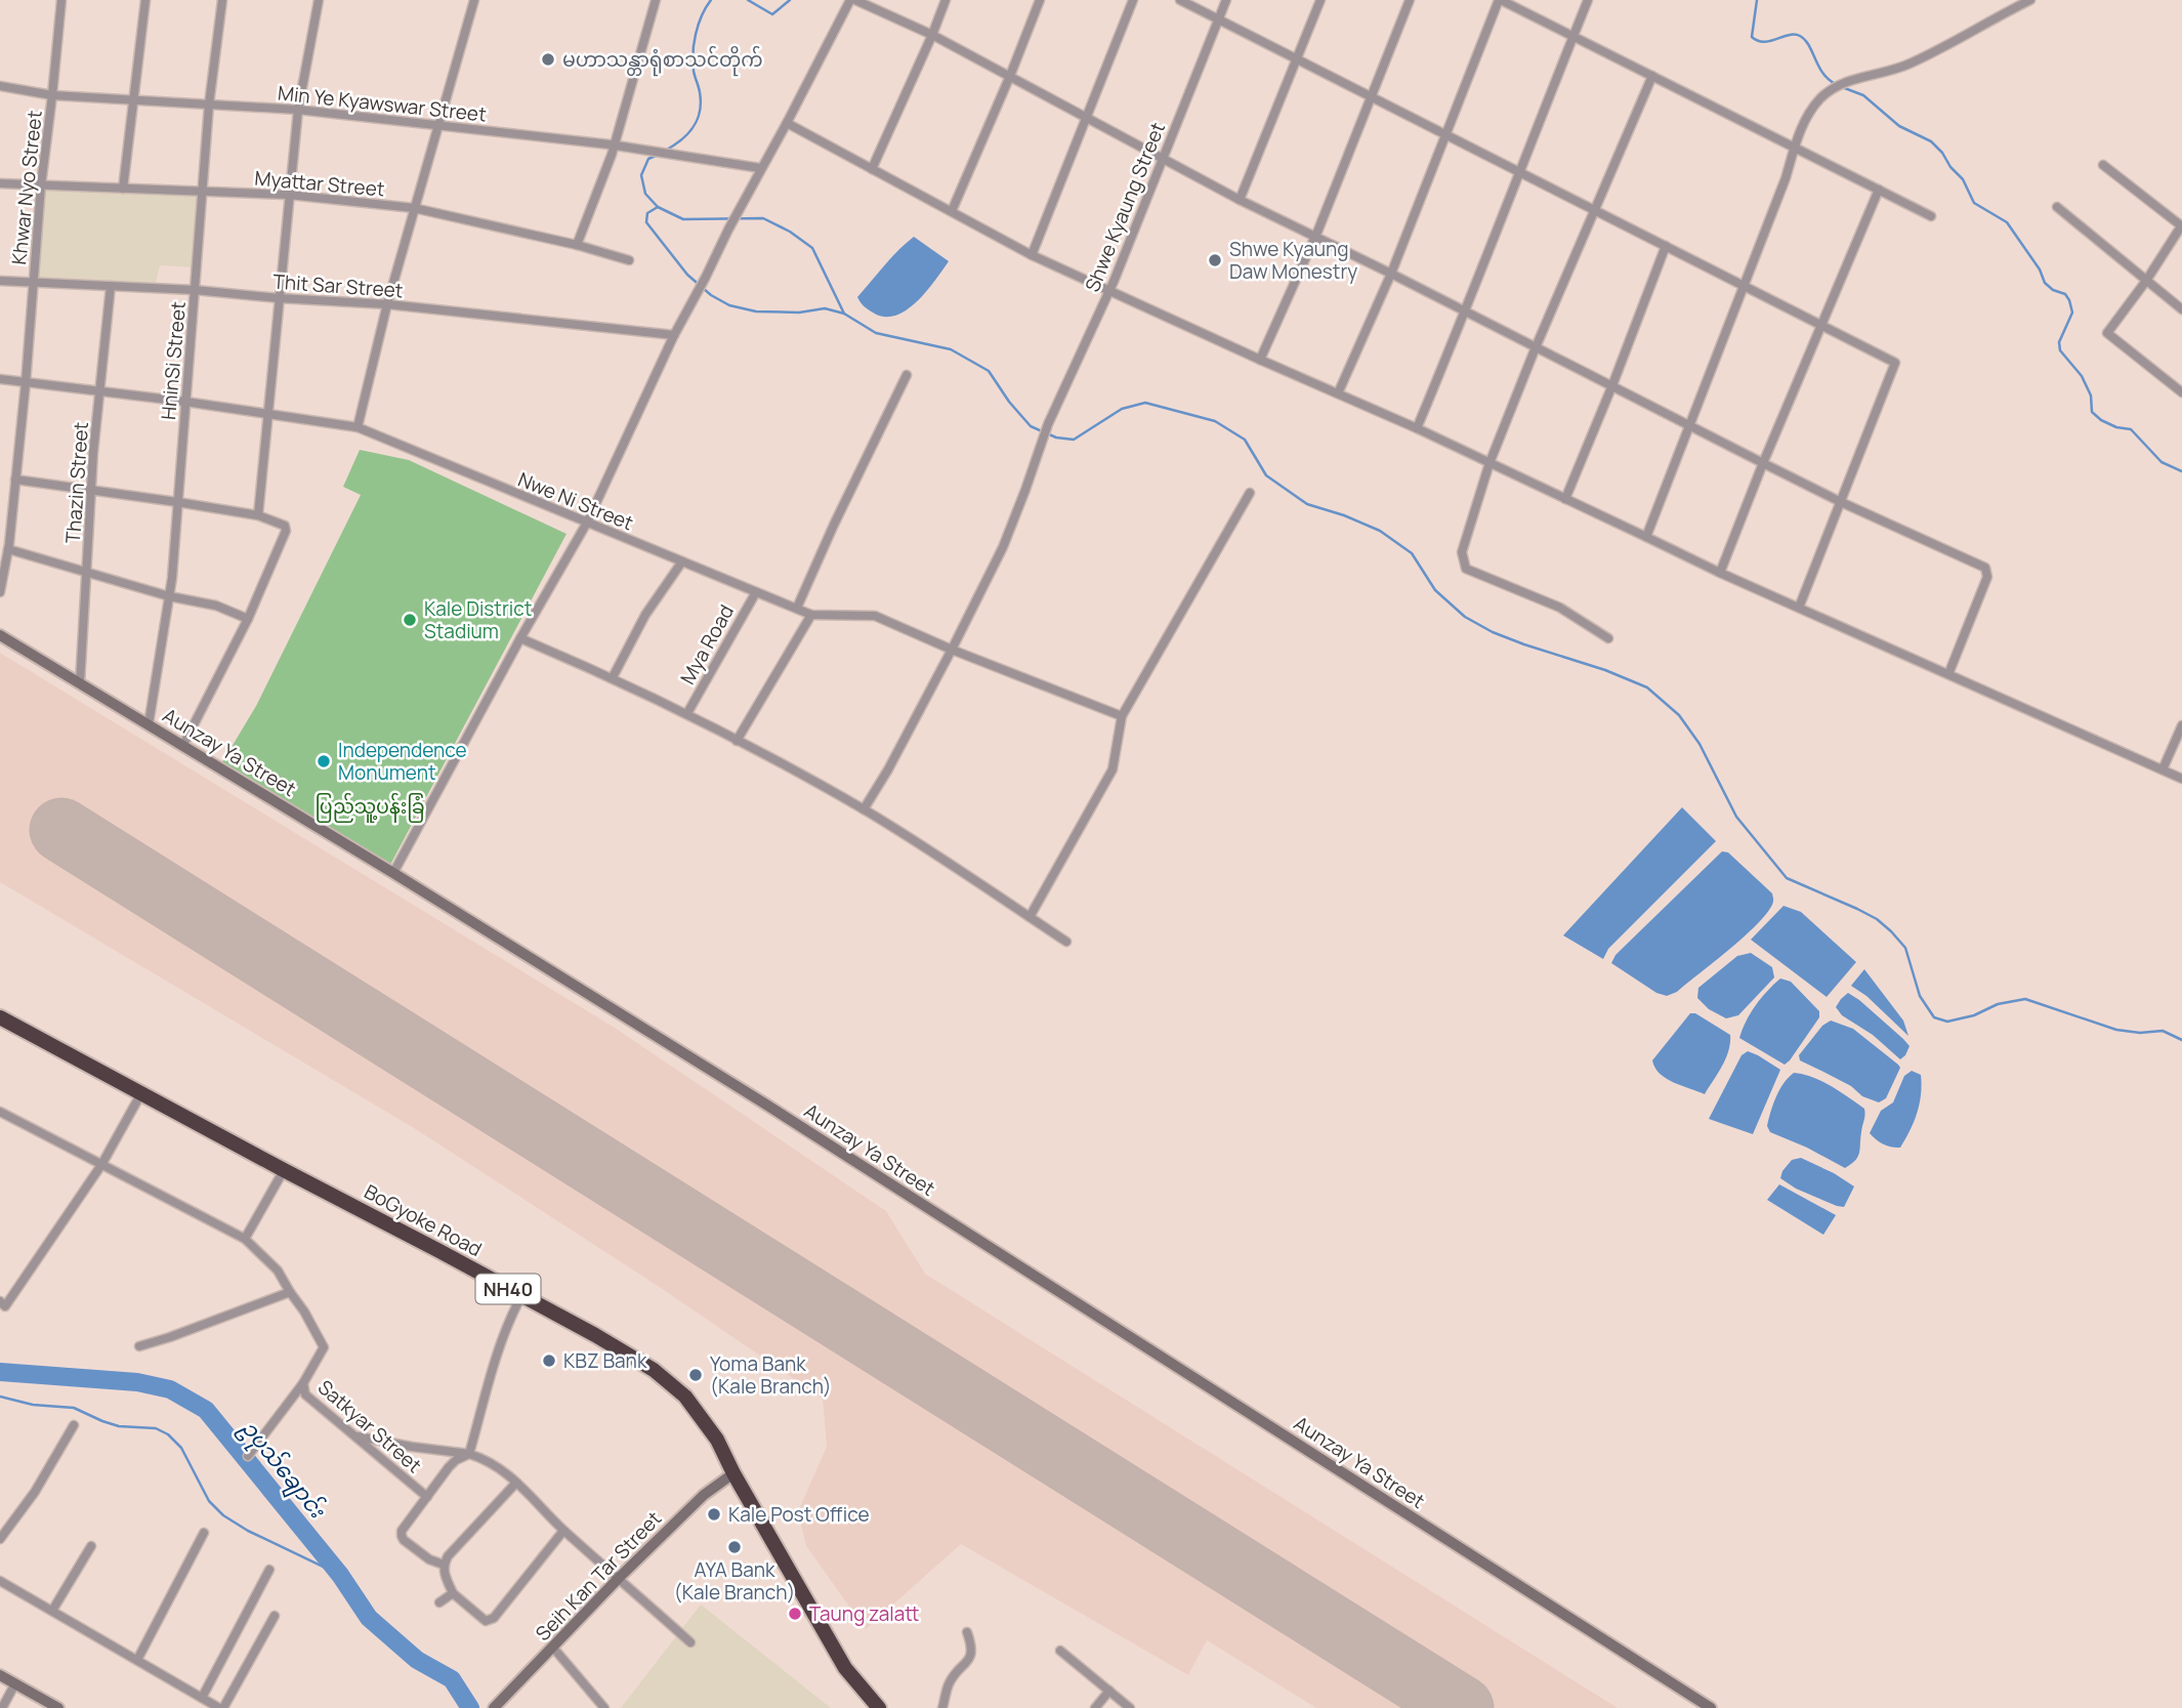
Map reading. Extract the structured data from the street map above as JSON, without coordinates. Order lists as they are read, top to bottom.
{
  "streets": {
    "highway": ["BoGyoke Road", "NH40"],
    "street": [
      "Min Ye Kyawswar Street",
      "Myattar Street",
      "Khwar Nyo Street",
      "Shwe Kyaung Street",
      "Thit Sar Street",
      "HninSi Street",
      "Thazin Street",
      "Nwe Ni Street",
      "Mya Road",
      "Aunzay Ya Street",
      "Satkyar Street",
      "Seih Kan Tar Street"
    ]
  },
  "crossings": [
    ["Min Ye Kyawswar Street", "Khwar Nyo Street"],
    ["Min Ye Kyawswar Street", "HninSi Street"],
    ["Myattar Street", "Khwar Nyo Street"],
    ["Myattar Street", "HninSi Street"],
    ["Khwar Nyo Street", "Thit Sar Street"],
    ["Khwar Nyo Street", "Nwe Ni Street"],
    ["Shwe Kyaung Street", "Nwe Ni Street"],
    ["Thit Sar Street", "HninSi Street"],
    ["Thit Sar Street", "Thazin Street"],
    ["HninSi Street", "Nwe Ni Street"],
    ["HninSi Street", "Aunzay Ya Street"],
    ["Thazin Street", "Nwe Ni Street"],
    ["Thazin Street", "Aunzay Ya Street"],
    ["Nwe Ni Street", "Mya Road"],
    ["BoGyoke Road", "Seih Kan Tar Street"]
  ],
  "water": ["ဥပုသ်ချောင်း"],
  "parks": ["ပြည်သူ့ပန်းခြံ"],
  "places": [
    "မဟာသန္တာရုံစာသင်တိုက်",
    "Shwe Kyaung Daw Monestry",
    "Kale District Stadium",
    "Independence Monument",
    "KBZ Bank",
    "Yoma Bank (Kale Branch)",
    "Kale Post Office",
    "AYA Bank (Kale Branch)",
    "Taung zalatt"
  ]
}
